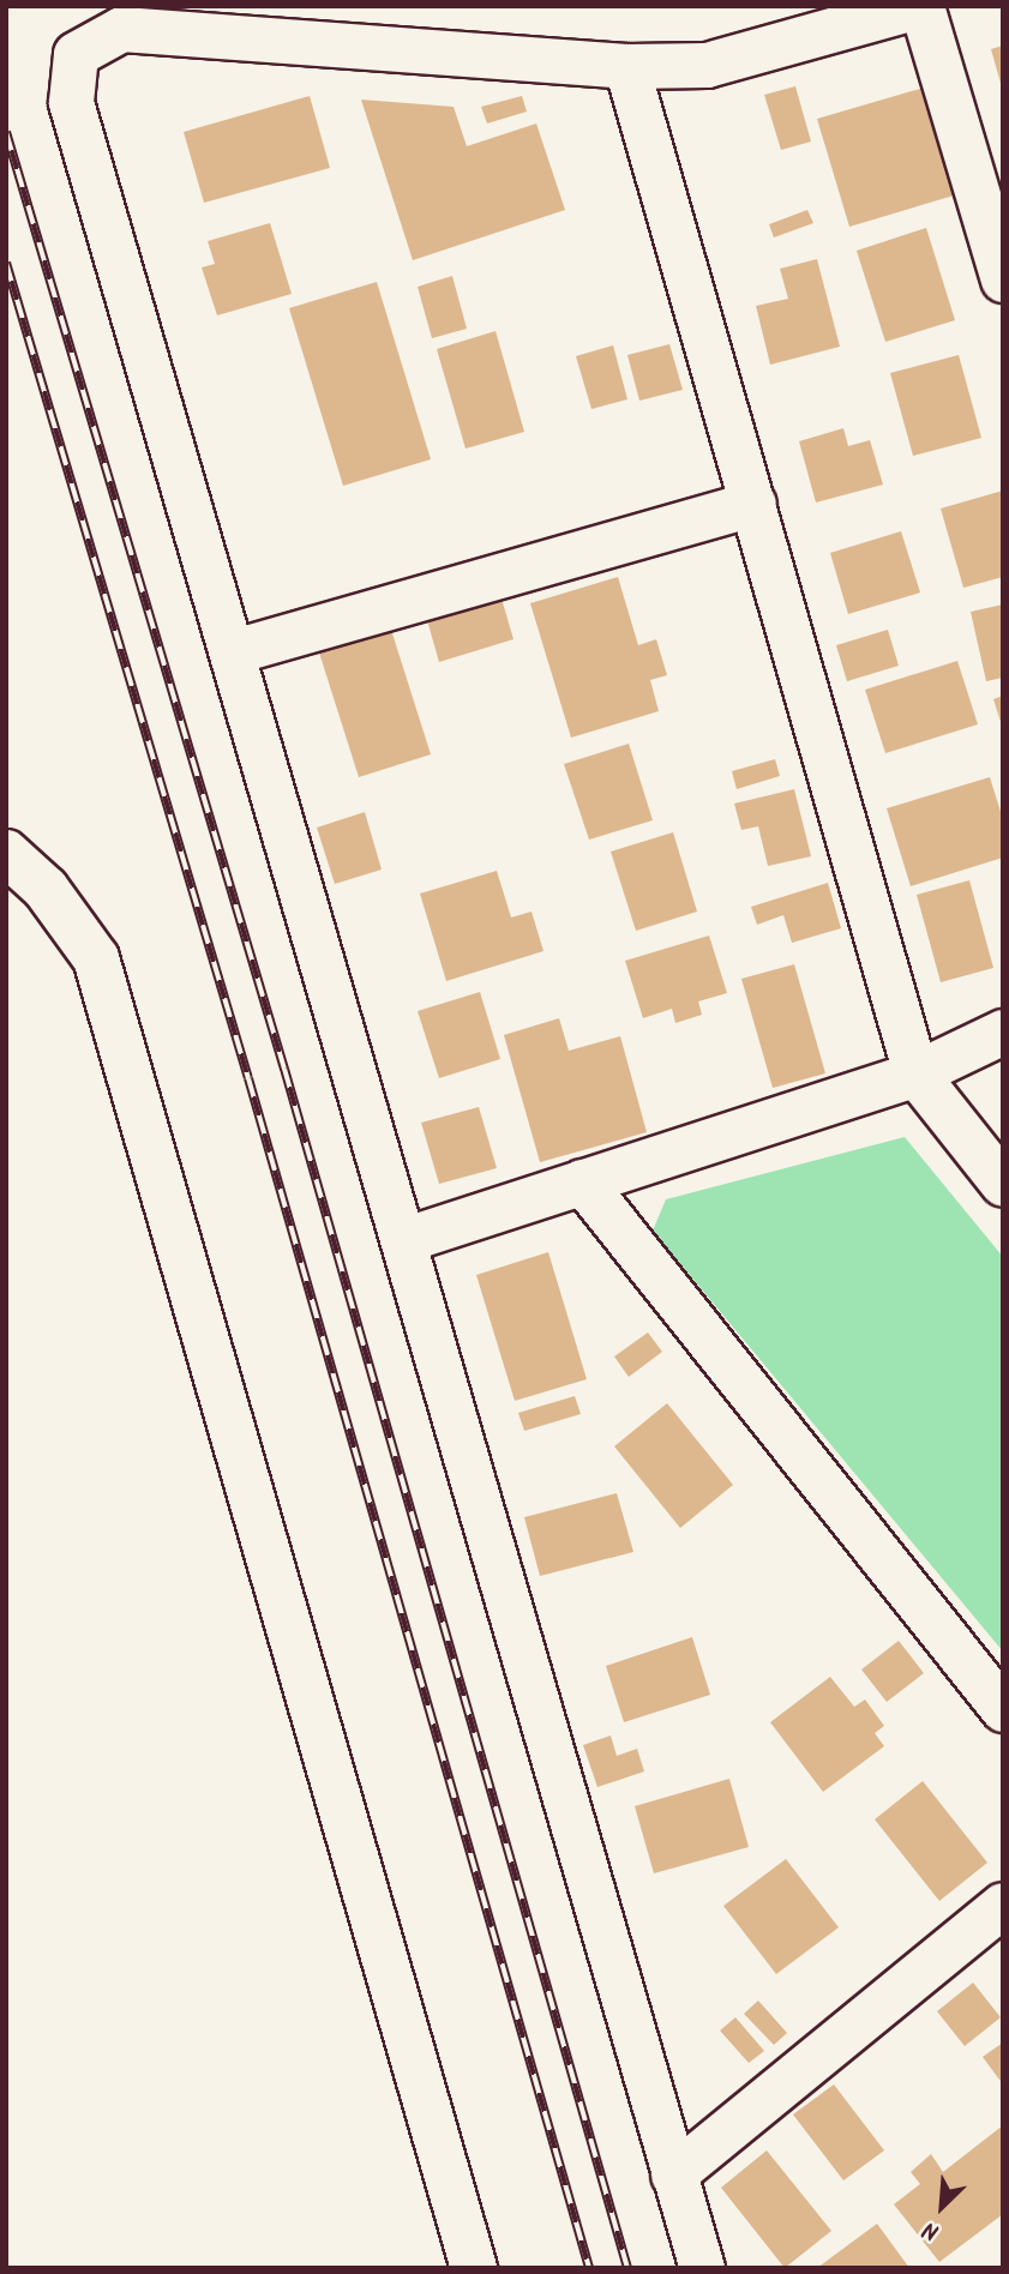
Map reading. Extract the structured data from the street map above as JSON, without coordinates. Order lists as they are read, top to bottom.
{
  "north": "bottom left"
}
